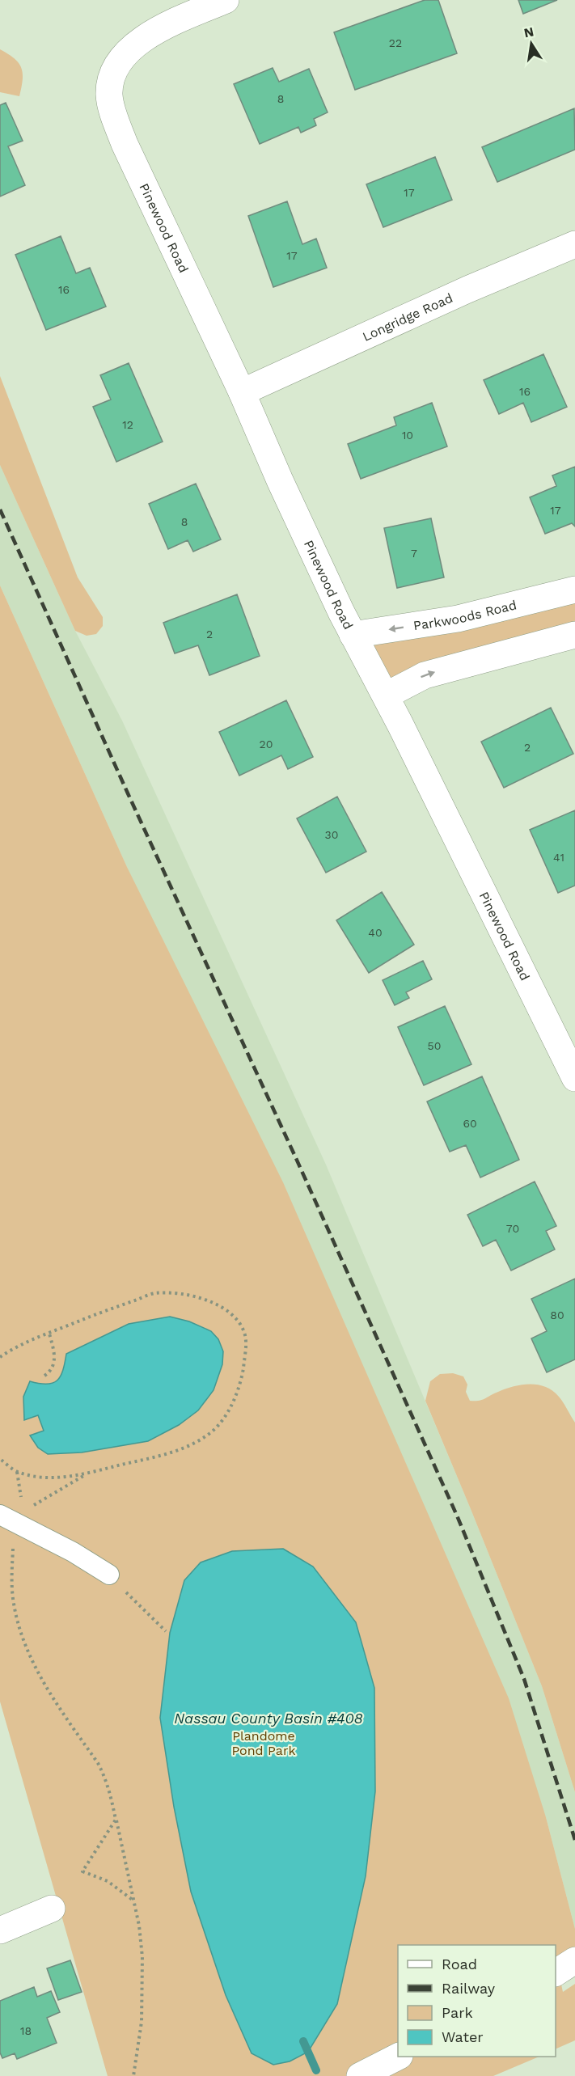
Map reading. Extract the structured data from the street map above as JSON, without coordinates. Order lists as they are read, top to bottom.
{
  "streets": {
    "street": ["Pinewood Road", "Longridge Road", "Parkwoods Road"]
  },
  "crossings": [
    ["Pinewood Road", "Longridge Road"],
    ["Pinewood Road", "Parkwoods Road"]
  ],
  "water": ["Nassau County Basin #408"],
  "parks": ["Plandome Pond Park"],
  "house_numbers": [
    "22",
    "8",
    "17",
    "17",
    "16",
    "16",
    "12",
    "10",
    "17",
    "8",
    "7",
    "2",
    "20",
    "2",
    "30",
    "41",
    "40",
    "50",
    "60",
    "70",
    "80",
    "18"
  ],
  "legend": [
    "Road",
    "Railway",
    "Park",
    "Water"
  ],
  "north": "top"
}
